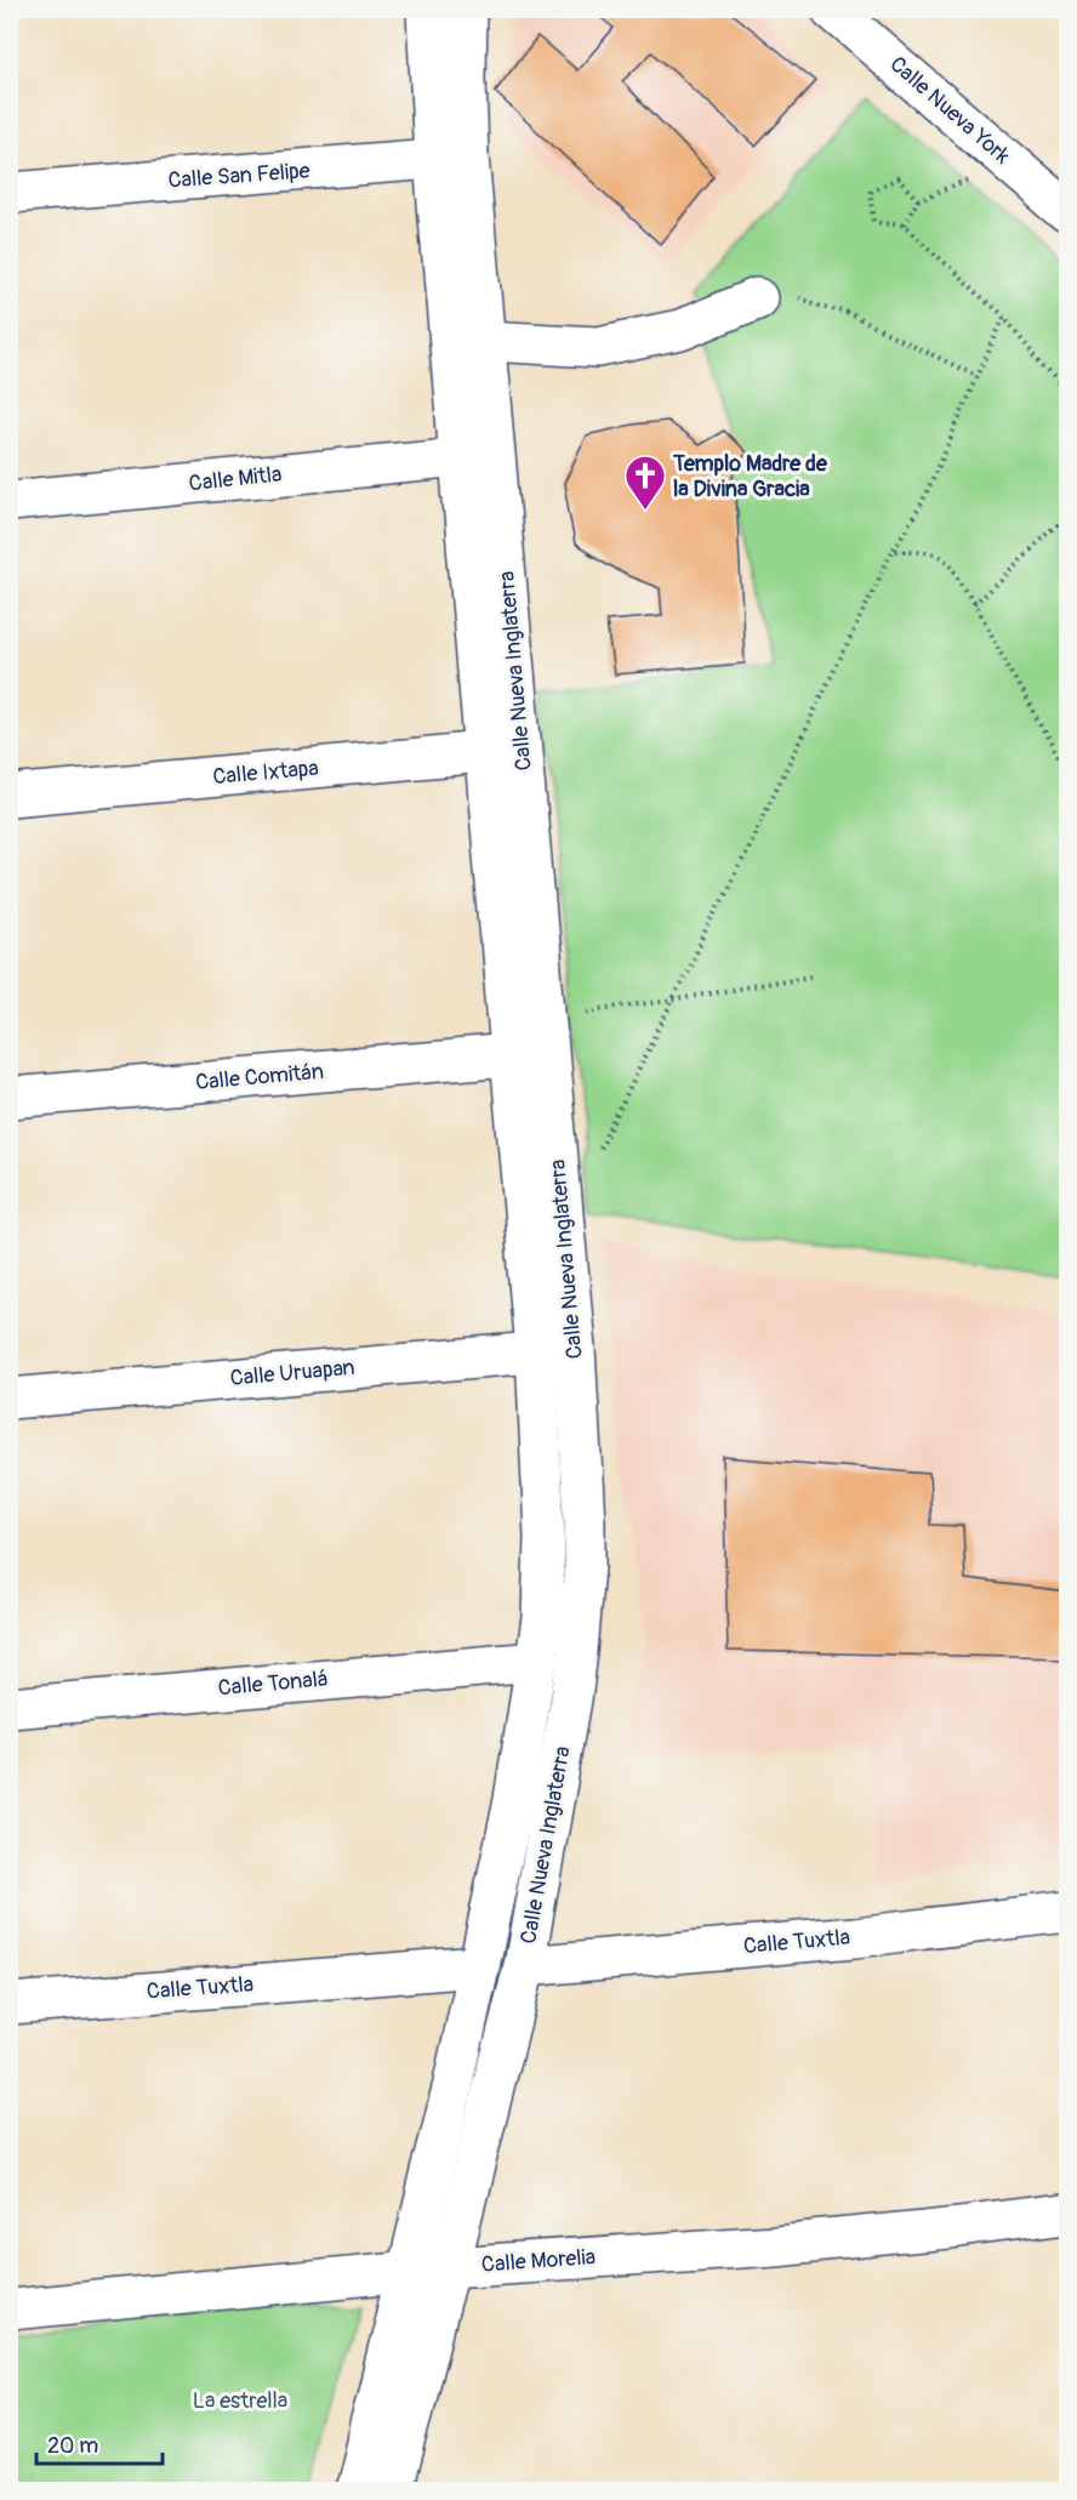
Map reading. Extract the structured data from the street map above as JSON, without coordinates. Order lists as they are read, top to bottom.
{
  "streets": {
    "street": [
      "Calle Nueva York",
      "Calle San Felipe",
      "Calle Mitla",
      "Calle Nueva Inglaterra",
      "Calle Ixtapa",
      "Calle Comitán",
      "Calle Uruapan",
      "Calle Tonalá",
      "Calle Tuxtla",
      "Calle Morelia"
    ]
  },
  "crossings": [
    ["Calle San Felipe", "Calle Nueva Inglaterra"],
    ["Calle Mitla", "Calle Nueva Inglaterra"],
    ["Calle Nueva Inglaterra", "Calle Ixtapa"],
    ["Calle Nueva Inglaterra", "Calle Comitán"],
    ["Calle Nueva Inglaterra", "Calle Uruapan"],
    ["Calle Nueva Inglaterra", "Calle Tonalá"],
    ["Calle Nueva Inglaterra", "Calle Tuxtla"],
    ["Calle Nueva Inglaterra", "Calle Morelia"]
  ],
  "parks": ["La estrella"],
  "places": {
    "church": ["Templo Madre de la Divina Gracia"]
  },
  "scale_bar": "20 m"
}
